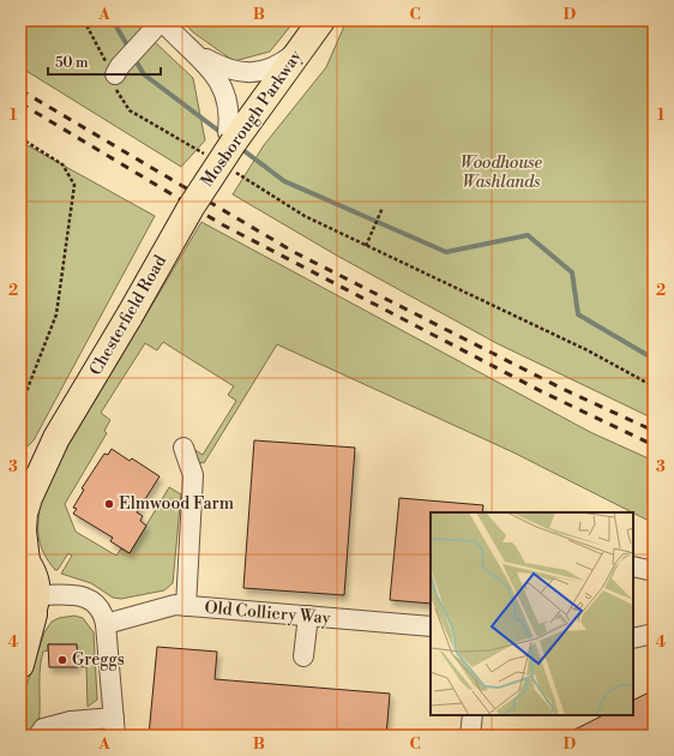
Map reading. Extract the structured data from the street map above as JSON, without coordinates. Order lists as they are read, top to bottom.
{
  "streets": {
    "highway": ["Mosborough Parkway", "Chesterfield Road"],
    "street": ["Old Colliery Way"]
  },
  "crossings": [
    ["Mosborough Parkway", "Chesterfield Road"]
  ],
  "parks": ["Woodhouse Washlands"],
  "places": ["Elmwood Farm", "Greggs"],
  "scale_bar": "50 m",
  "grid": {
    "columns": [
      "A",
      "B",
      "C",
      "D"
    ],
    "rows": [
      "1",
      "2",
      "3",
      "4"
    ]
  }
}
